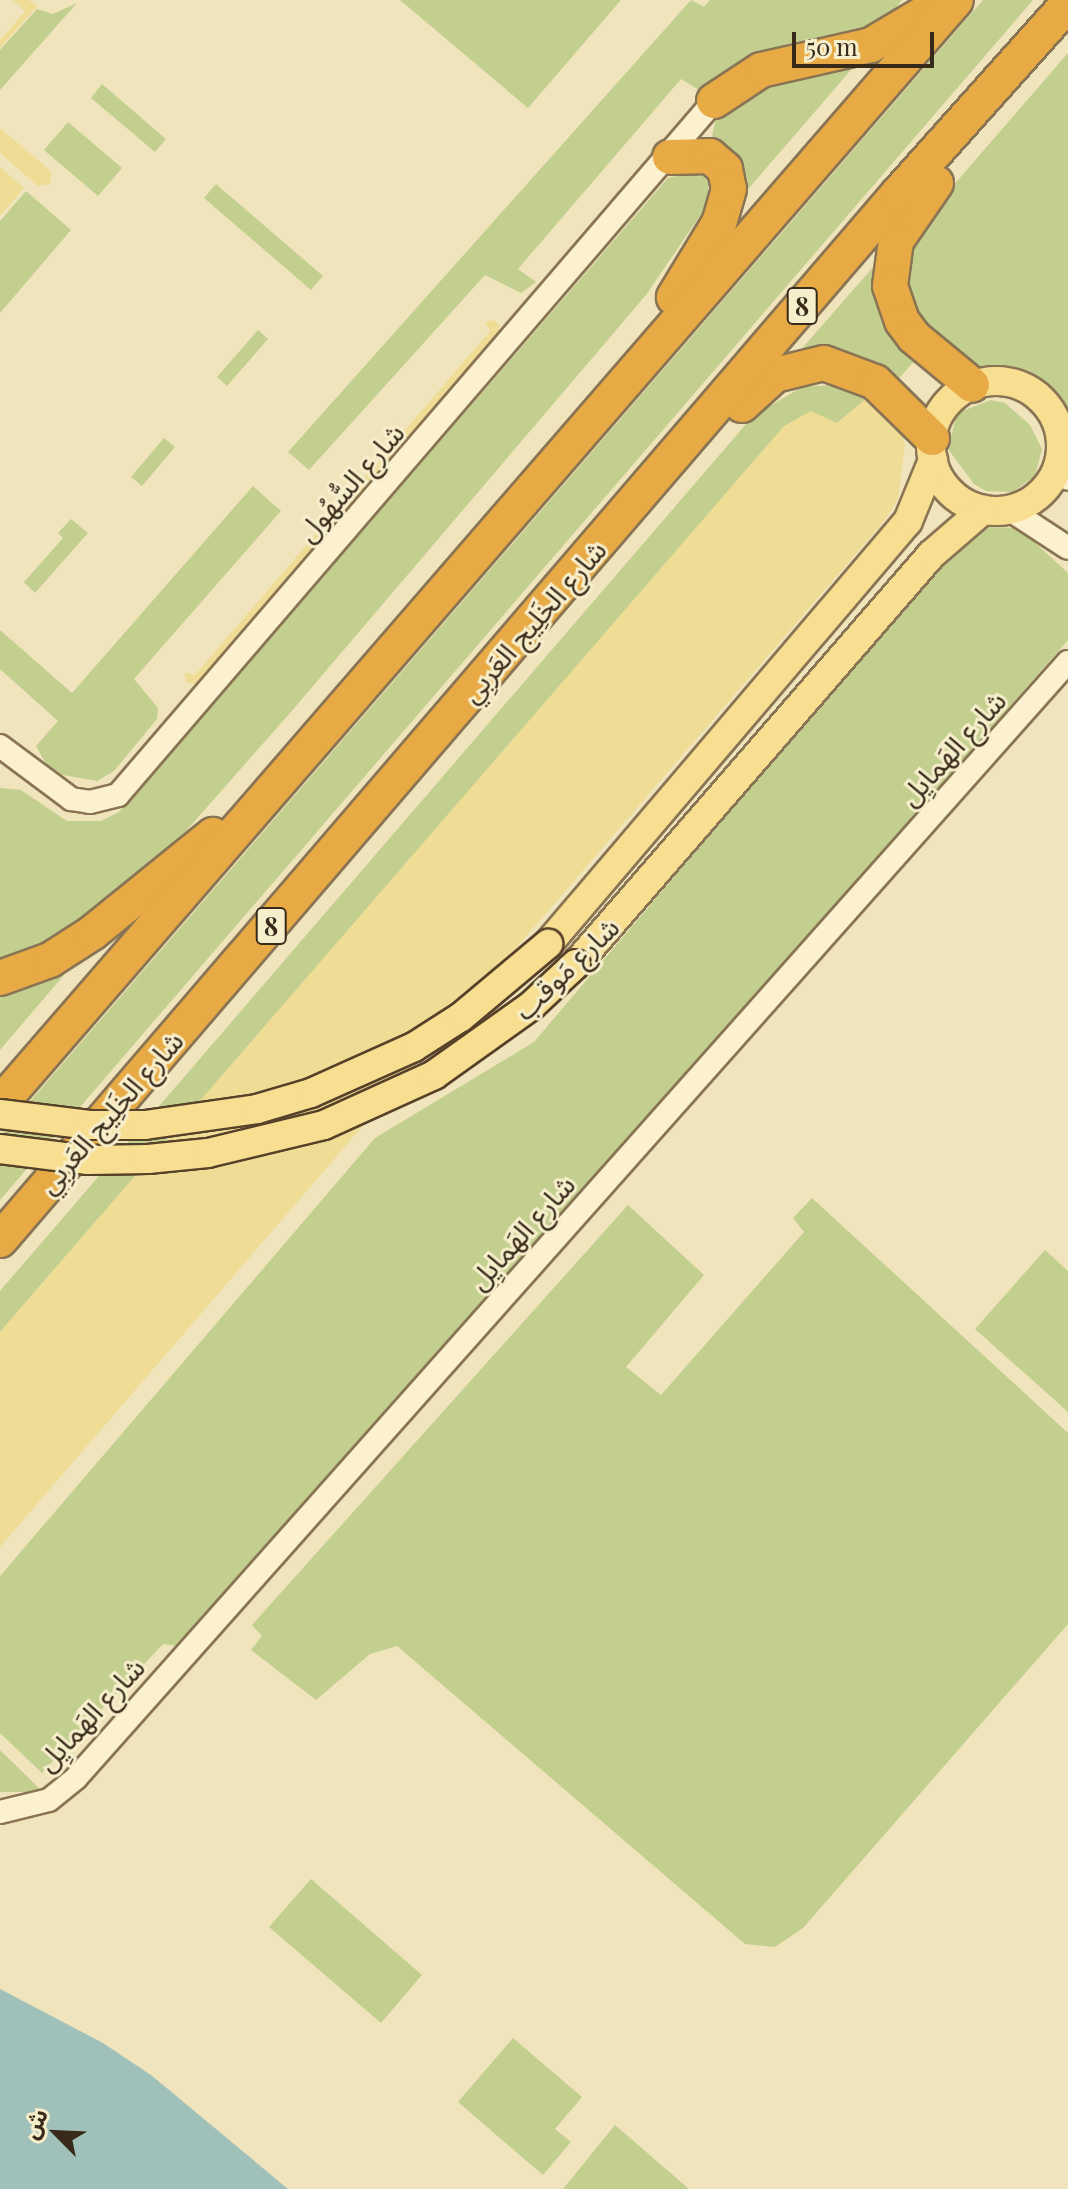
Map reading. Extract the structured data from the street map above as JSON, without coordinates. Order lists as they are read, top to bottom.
{
  "streets": {
    "highway": ["8", "شارع الخَلِيج العَربِي"],
    "main road": ["شارع مَوقب"],
    "street": ["شارع السُّهُول", "شارع الهَمايِل"]
  },
  "scale_bar": "50 m",
  "north": "top left"
}
